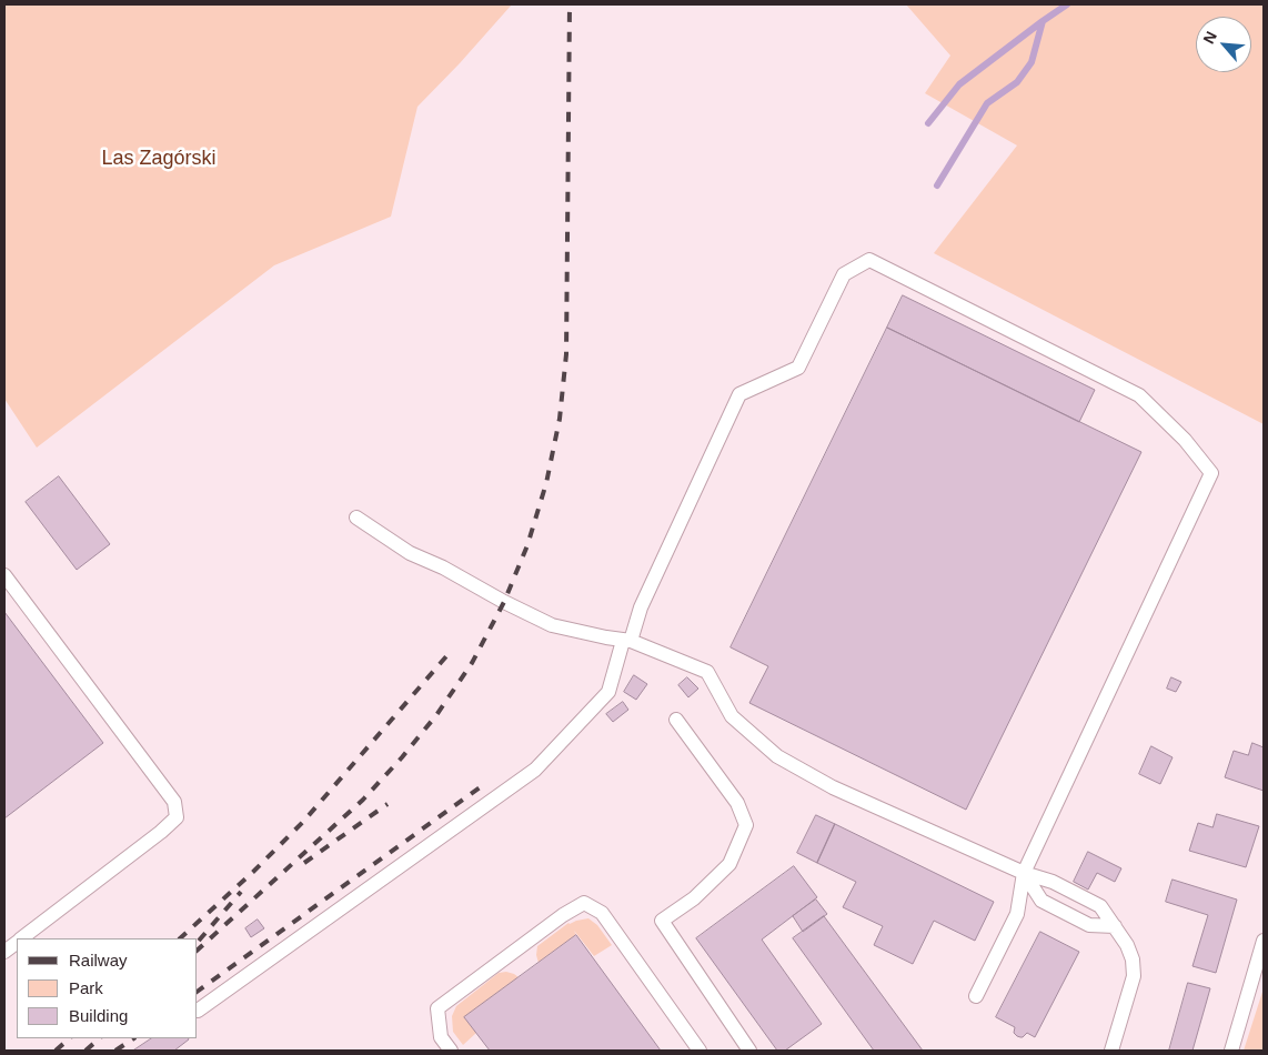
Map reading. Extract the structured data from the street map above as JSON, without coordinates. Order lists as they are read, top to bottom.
{
  "parks": ["Las Zagórski"],
  "legend": ["Railway", "Park", "Building"],
  "north": "top left"
}
